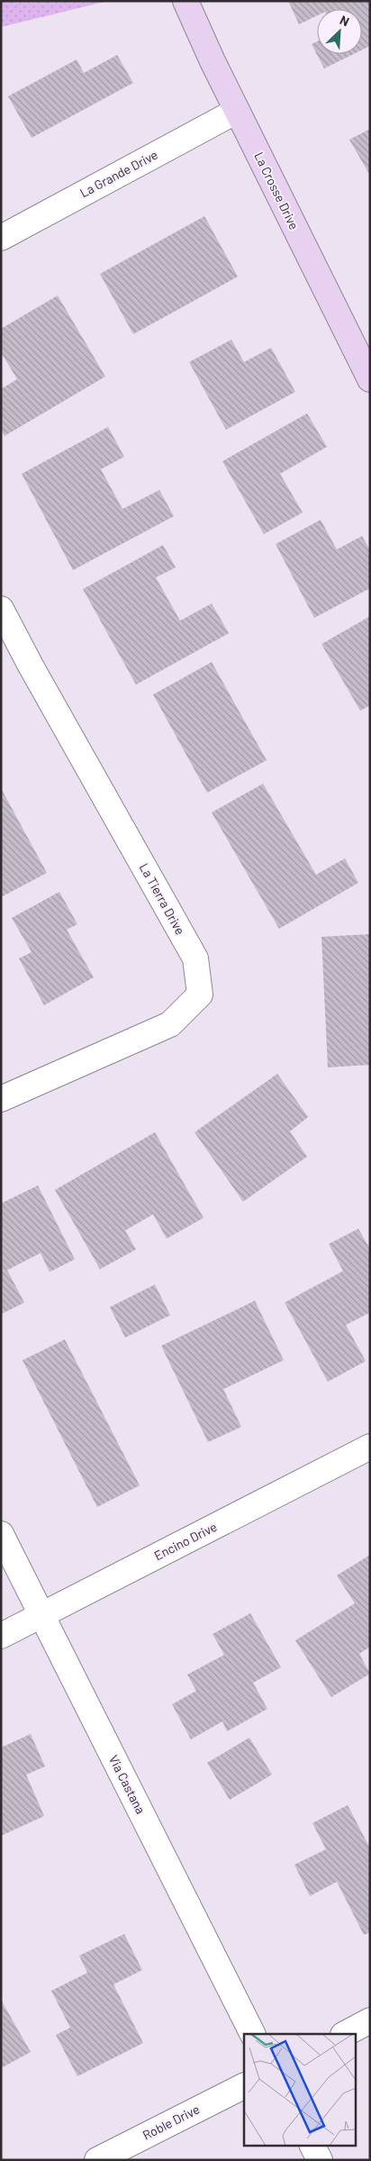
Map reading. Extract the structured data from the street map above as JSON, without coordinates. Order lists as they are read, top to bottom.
{
  "streets": {
    "street": [
      "La Grande Drive",
      "La Crosse Drive",
      "La Tierra Drive",
      "Encino Drive",
      "Via Castana",
      "Roble Drive"
    ]
  },
  "crossings": [
    ["La Grande Drive", "La Crosse Drive"],
    ["Encino Drive", "Via Castana"]
  ],
  "north": "top right"
}
